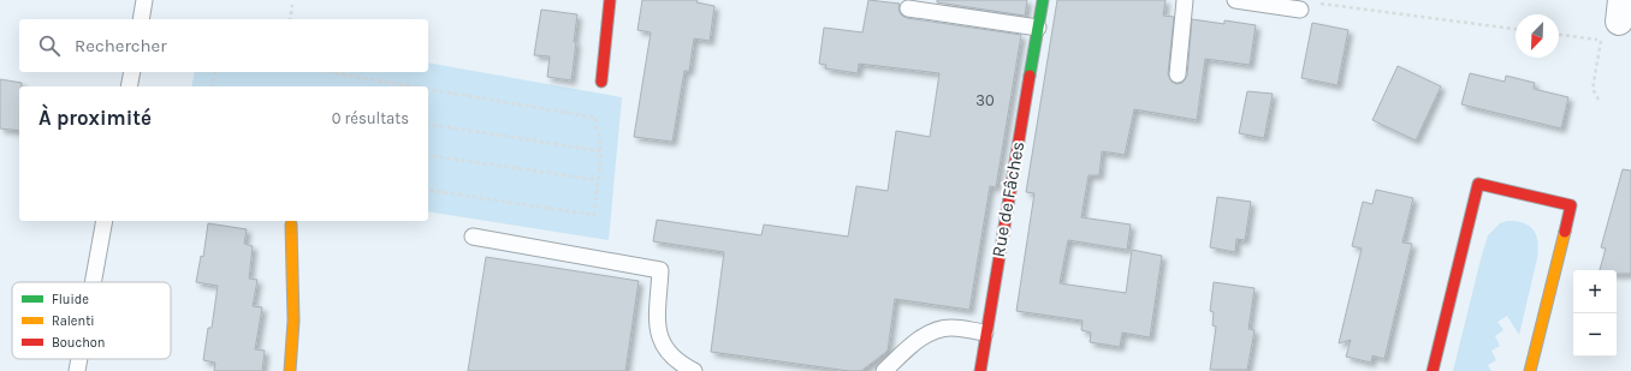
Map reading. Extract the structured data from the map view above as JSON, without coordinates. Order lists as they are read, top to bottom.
{
  "streets": {
    "street": ["Rue de Fâches"]
  },
  "house_numbers": ["30"],
  "legend": ["Fluide", "Ralenti", "Bouchon"],
  "north": "bottom left",
  "page": {
    "search": "Rechercher",
    "heading": ["À proximité", "0 résultats"],
    "map_buttons": ["+", "−"]
  }
}
